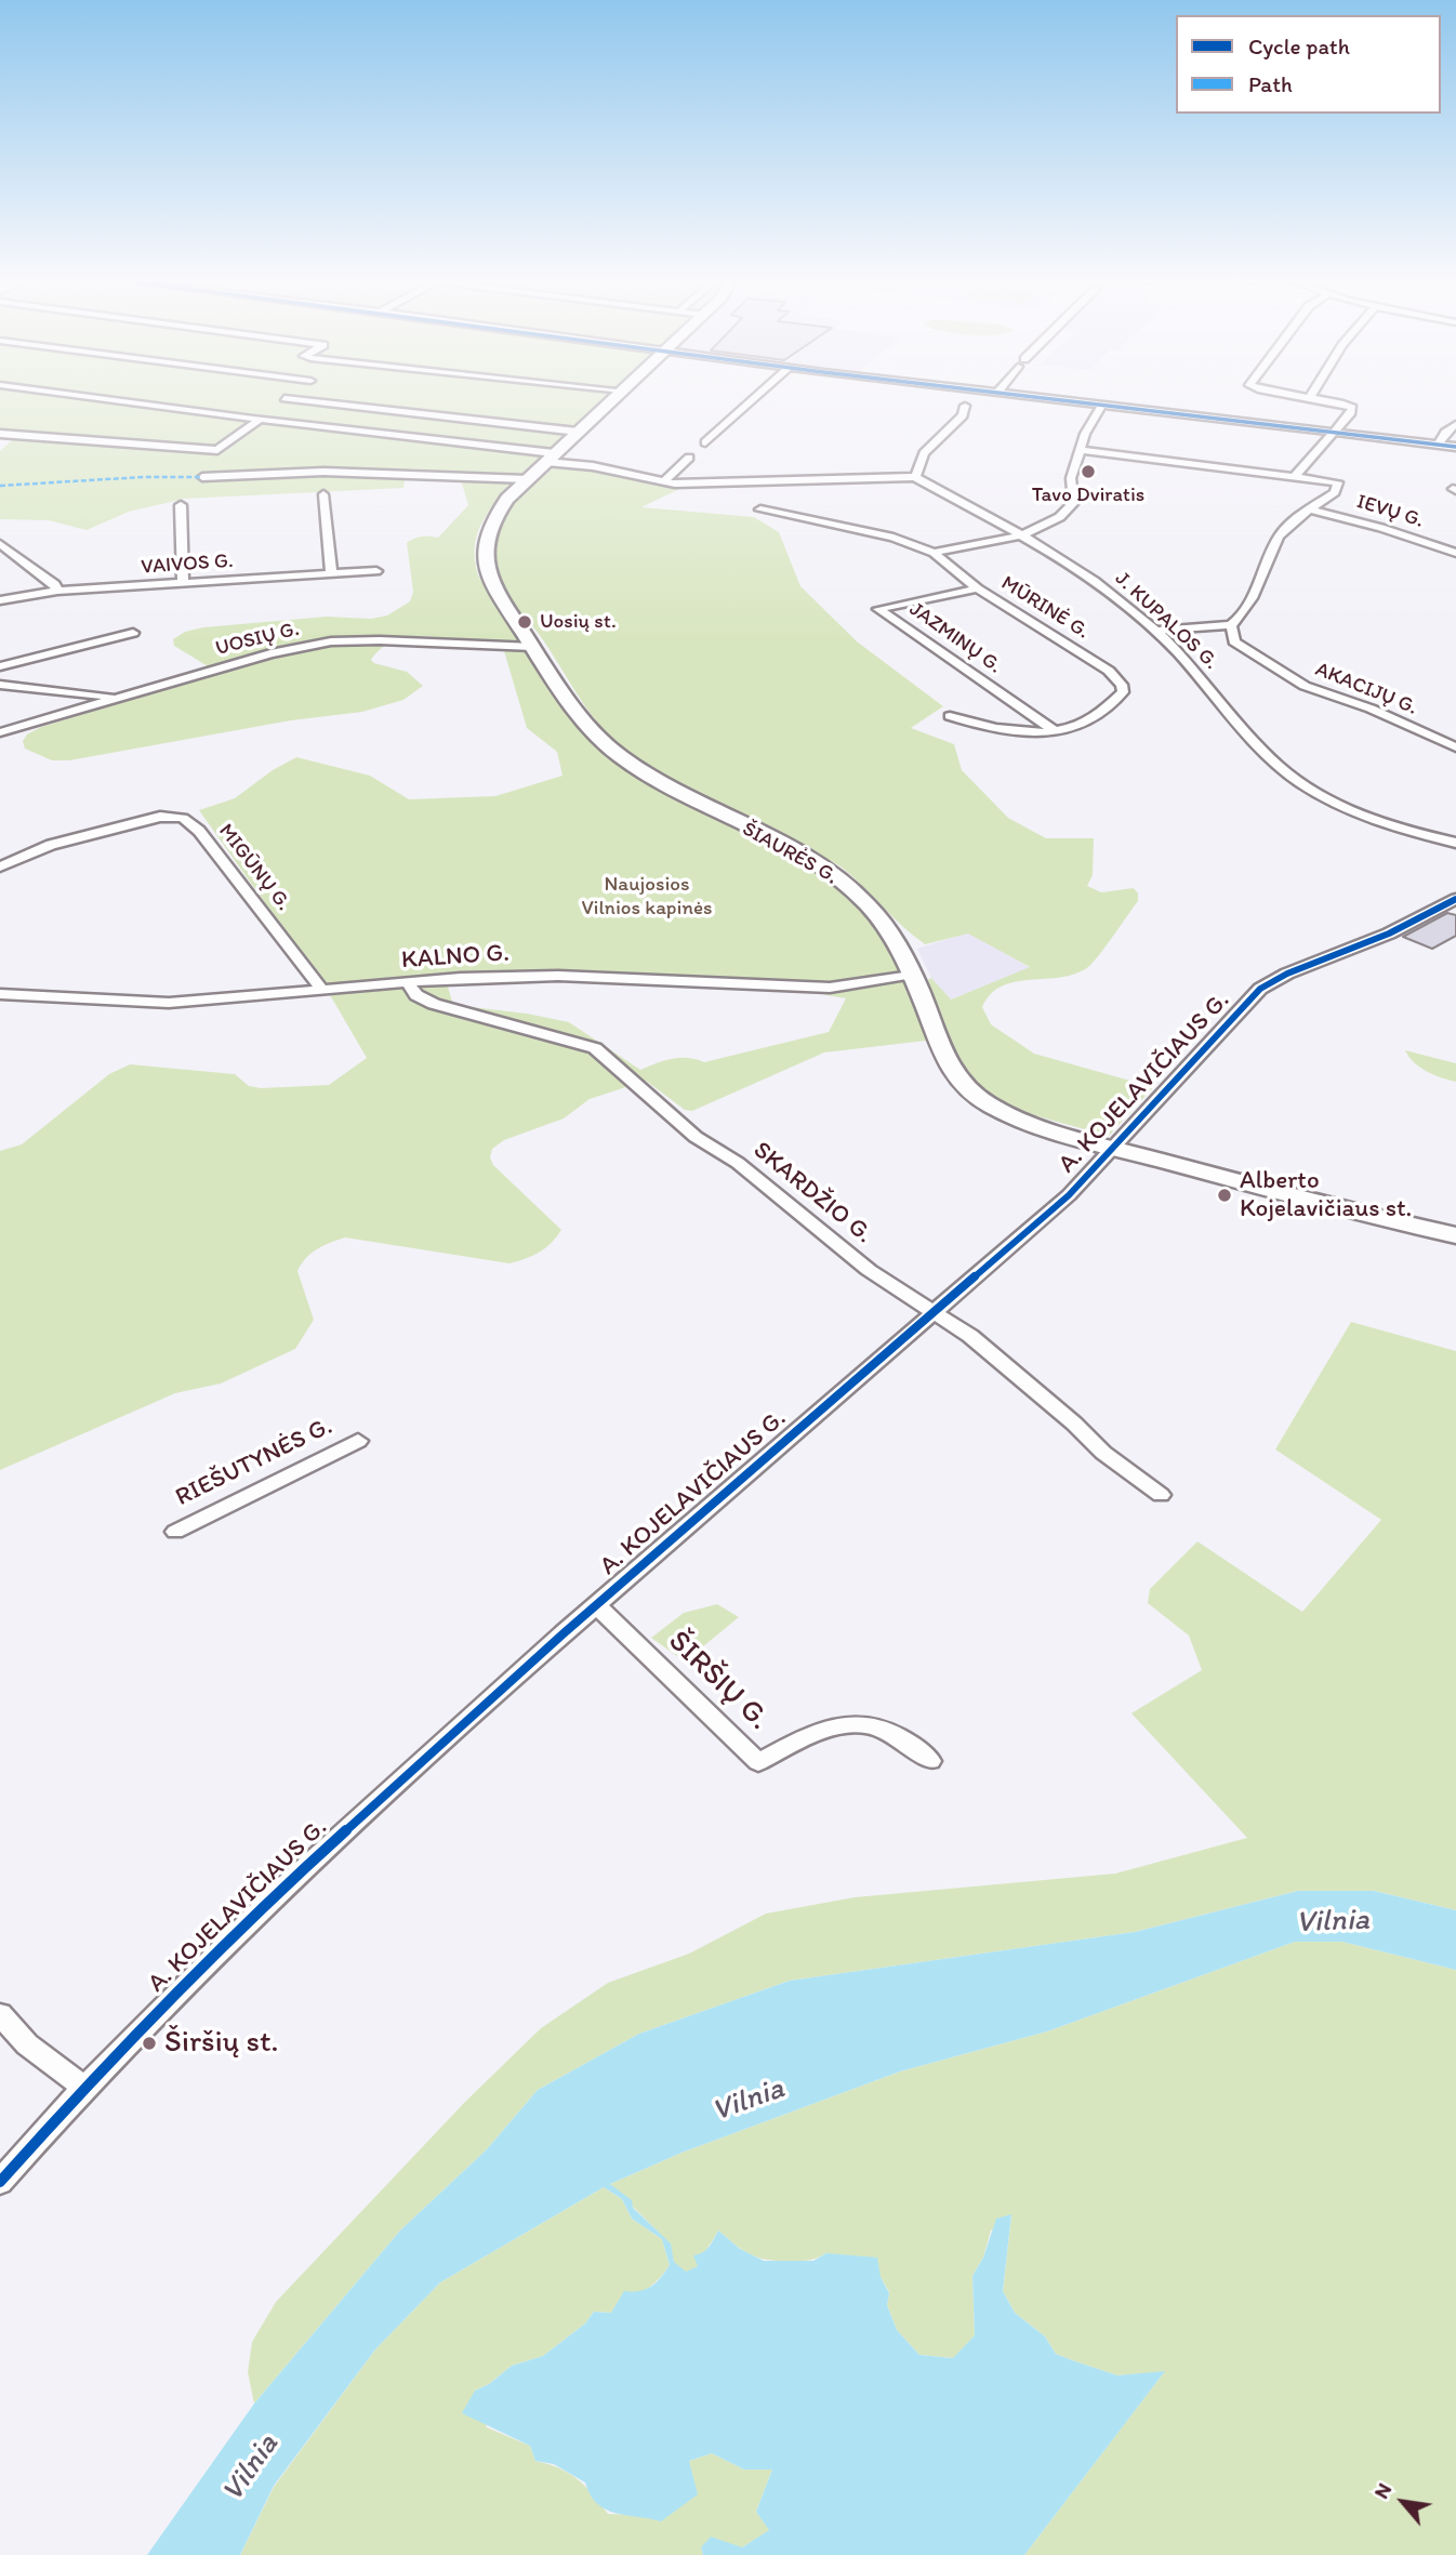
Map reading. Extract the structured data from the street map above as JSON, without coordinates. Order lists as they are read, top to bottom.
{
  "streets": {
    "main road": ["ŠIAURĖS G."],
    "street": [
      "IEVŲ G.",
      "VAIVOS G.",
      "MŪRINĖ G.",
      "J. KUPALOS G.",
      "JAZMINŲ G.",
      "UOSIŲ G.",
      "AKACIJŲ G.",
      "MIGŪNŲ G.",
      "KALNO G.",
      "A. KOJELAVIČIAUS G.",
      "SKARDŽIO G.",
      "RIEŠUTYNĖS G.",
      "ŠIRŠIŲ G."
    ]
  },
  "crossings": [
    ["MŪRINĖ G.", "JAZMINŲ G."],
    ["UOSIŲ G.", "ŠIAURĖS G."],
    ["ŠIAURĖS G.", "KALNO G."],
    ["ŠIAURĖS G.", "A. KOJELAVIČIAUS G."],
    ["MIGŪNŲ G.", "KALNO G."],
    ["KALNO G.", "SKARDŽIO G."],
    ["A. KOJELAVIČIAUS G.", "SKARDŽIO G."],
    ["A. KOJELAVIČIAUS G.", "ŠIRŠIŲ G."]
  ],
  "water": ["Vilnia"],
  "parks": ["Naujosios Vilnios kapinės"],
  "places": [
    "Tavo Dviratis",
    "Uosių st.",
    "Alberto Kojelavičiaus st.",
    "Širšių st."
  ],
  "legend": ["Cycle path", "Path"],
  "north": "top left"
}
